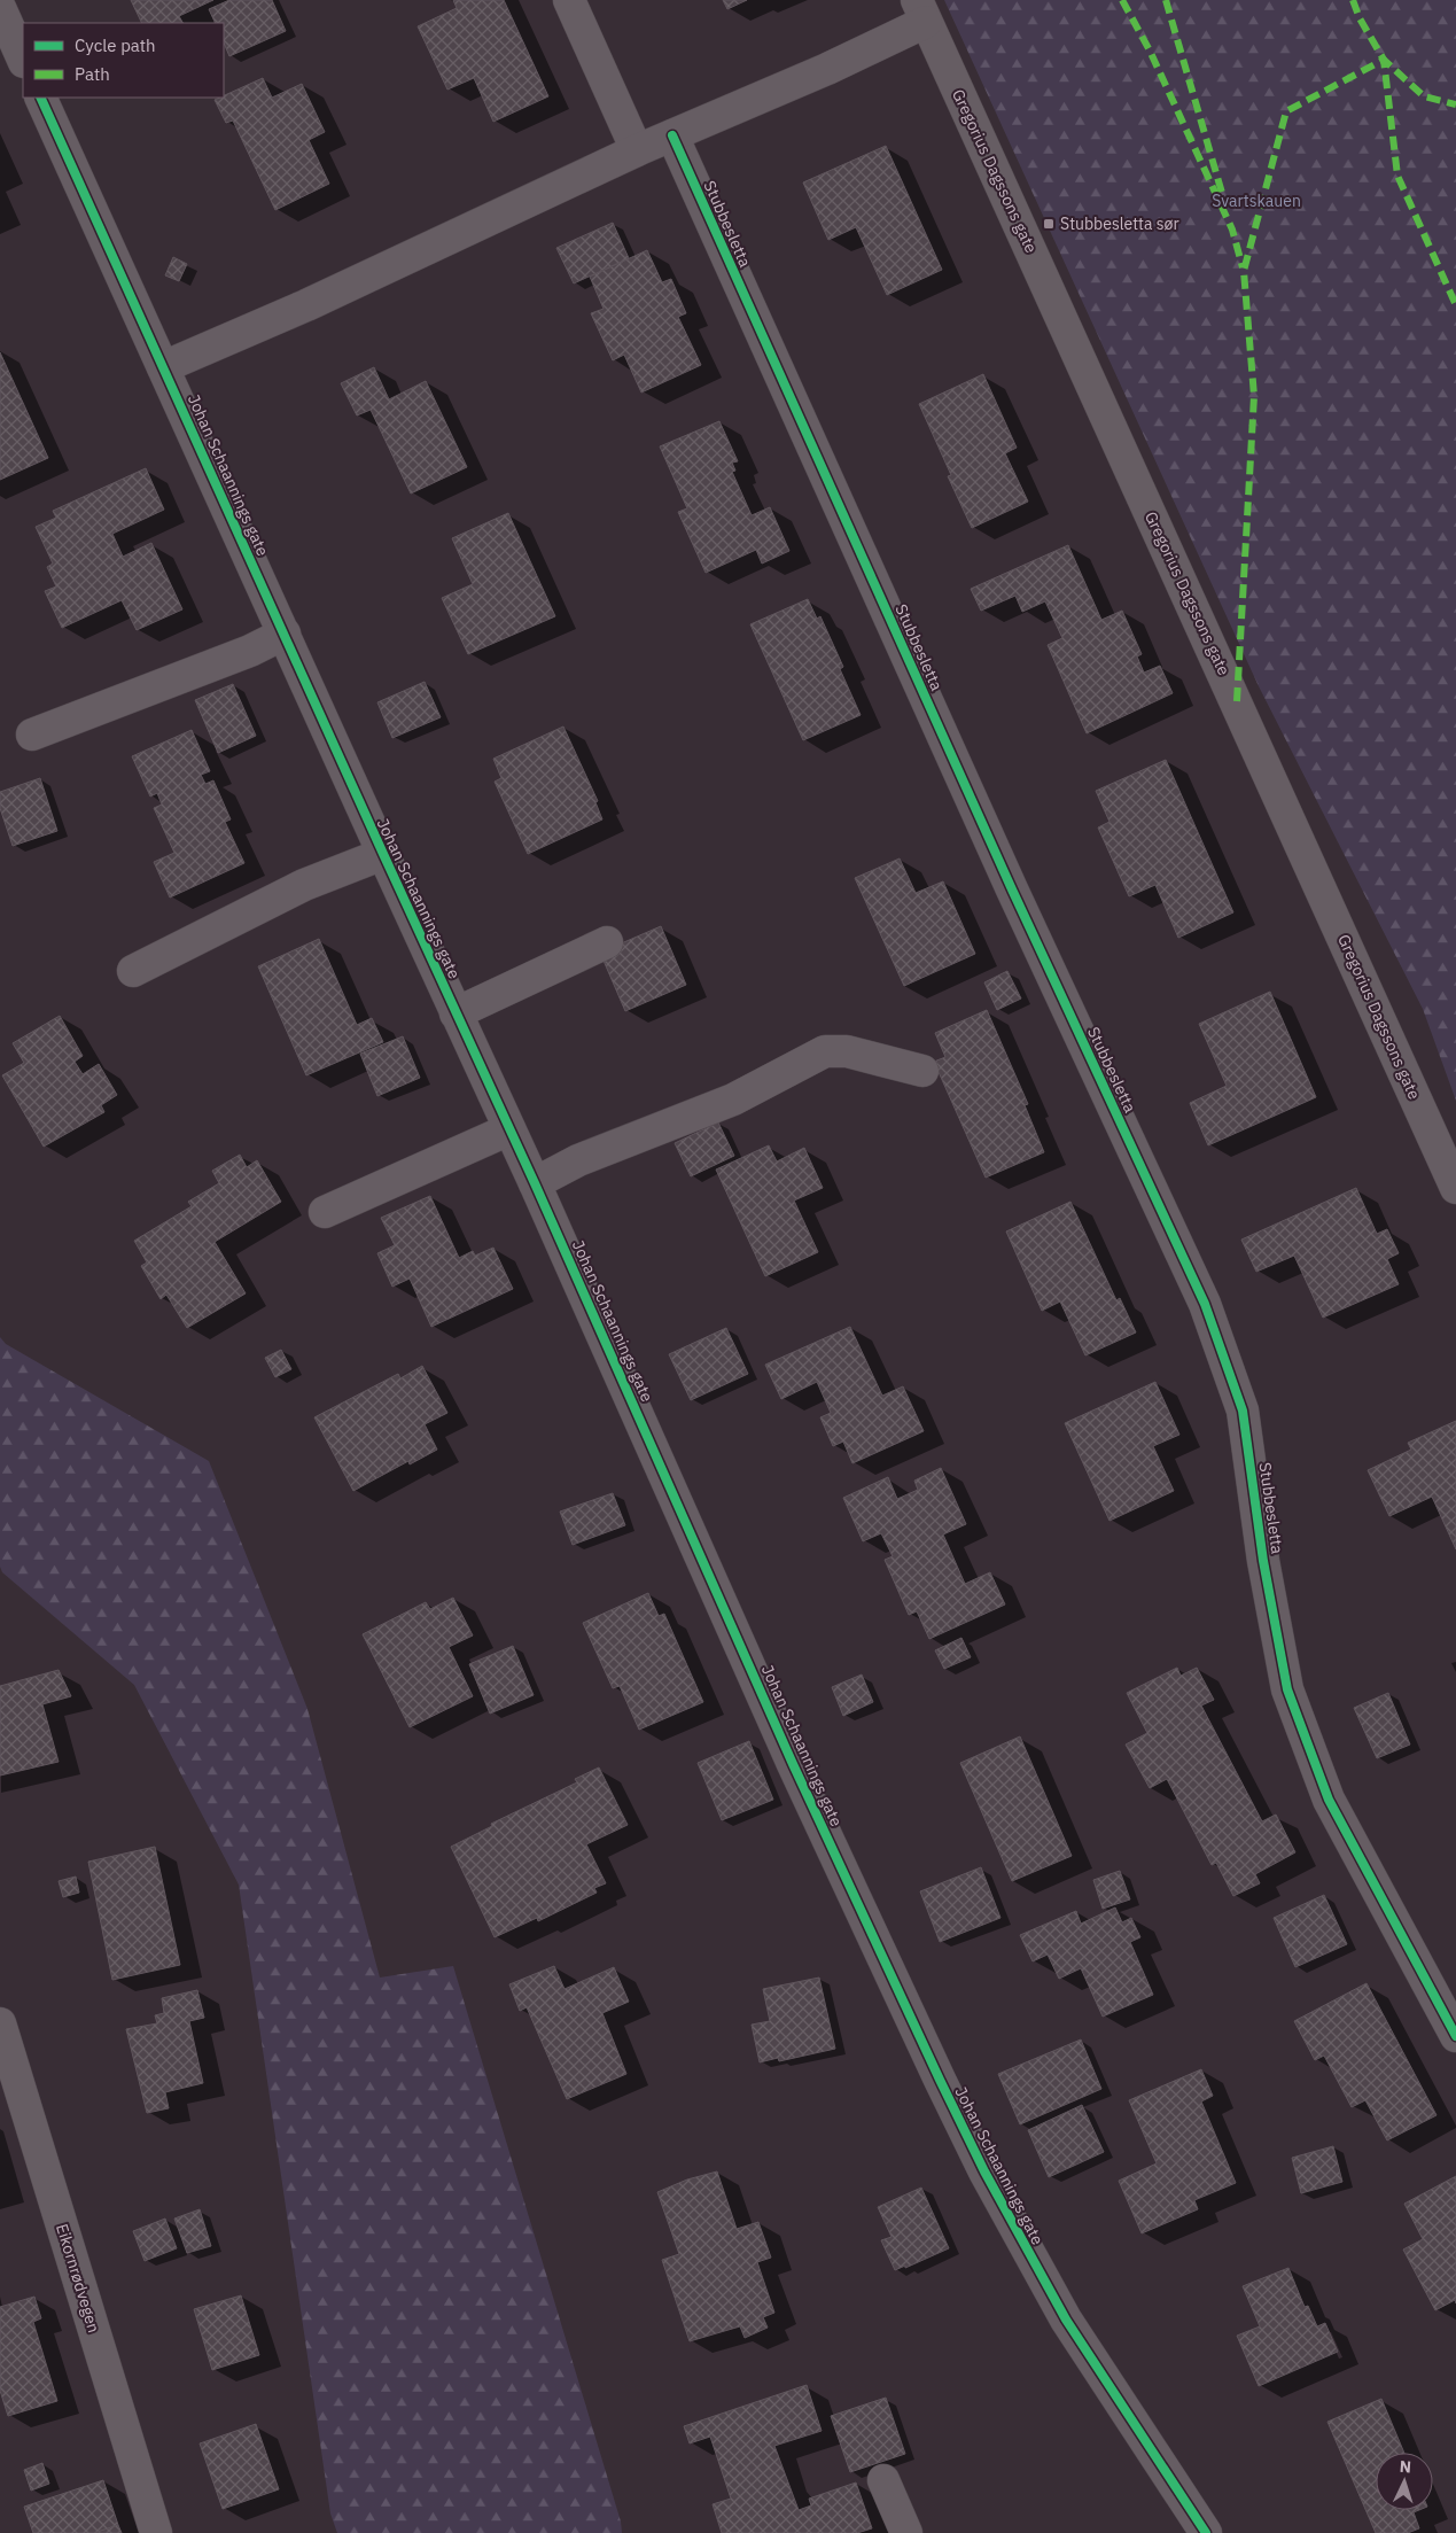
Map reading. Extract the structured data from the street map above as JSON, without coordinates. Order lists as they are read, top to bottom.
{
  "streets": {
    "street": [
      "Gregorius Dagssons gate",
      "Stubbesletta",
      "Johan Schaannings gate",
      "Eikornrødvegen"
    ]
  },
  "parks": ["Svartskauen"],
  "places": {
    "transit": ["Stubbesletta sør"]
  },
  "legend": ["Cycle path", "Path"],
  "north": "top"
}
